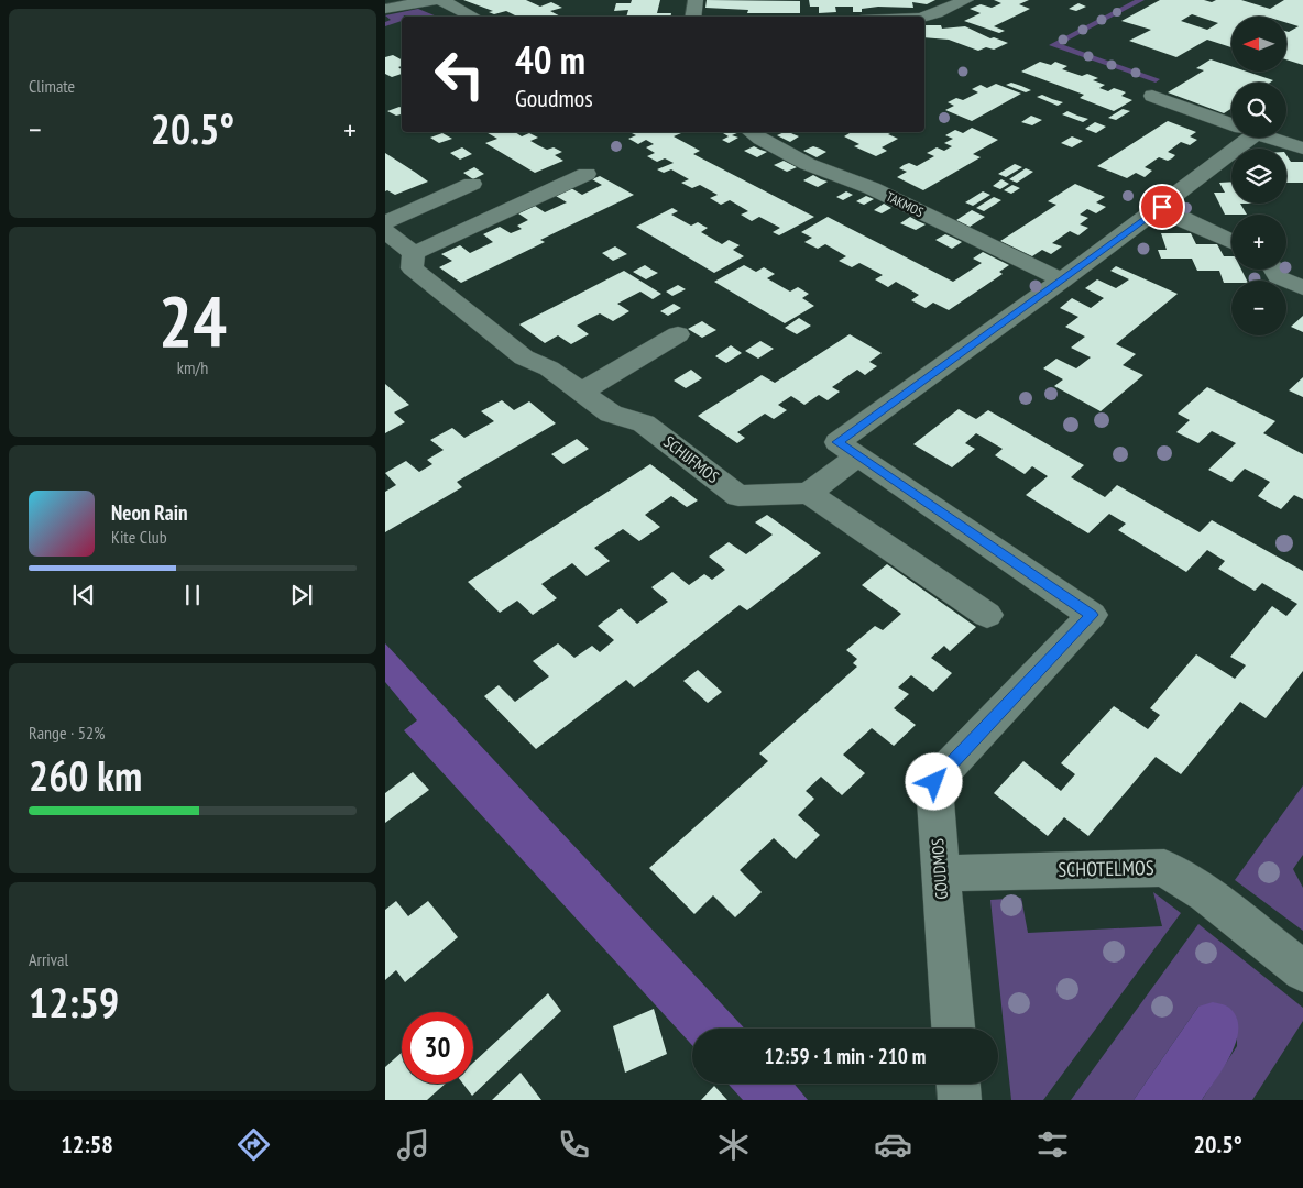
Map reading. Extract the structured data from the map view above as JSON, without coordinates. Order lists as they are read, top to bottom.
{
  "streets": {
    "street": [
      "TAKMOS",
      "SCHIJFMOS",
      "GOUDMOS",
      "SCHOTELMOS"
    ]
  },
  "crossings": [
    ["TAKMOS", "GOUDMOS"],
    ["GOUDMOS", "SCHOTELMOS"]
  ],
  "north": "left",
  "page": {
    "tile": [
      "Climate",
      ["24", "km/h"],
      ["Range · 52%", "260 km"],
      ["Arrival", "12:59"]
    ],
    "map_buttons": ["+", "−"],
    "turn": ["40 m", "Goudmos"],
    "heat": ["−", "20.5°", "+"],
    "song": ["Neon Rain", "Kite Club"],
    "limit": "30",
    "trip": "12:59 · 1 min · 210 m",
    "tabs": ["12:58", "20.5°"]
  }
}
